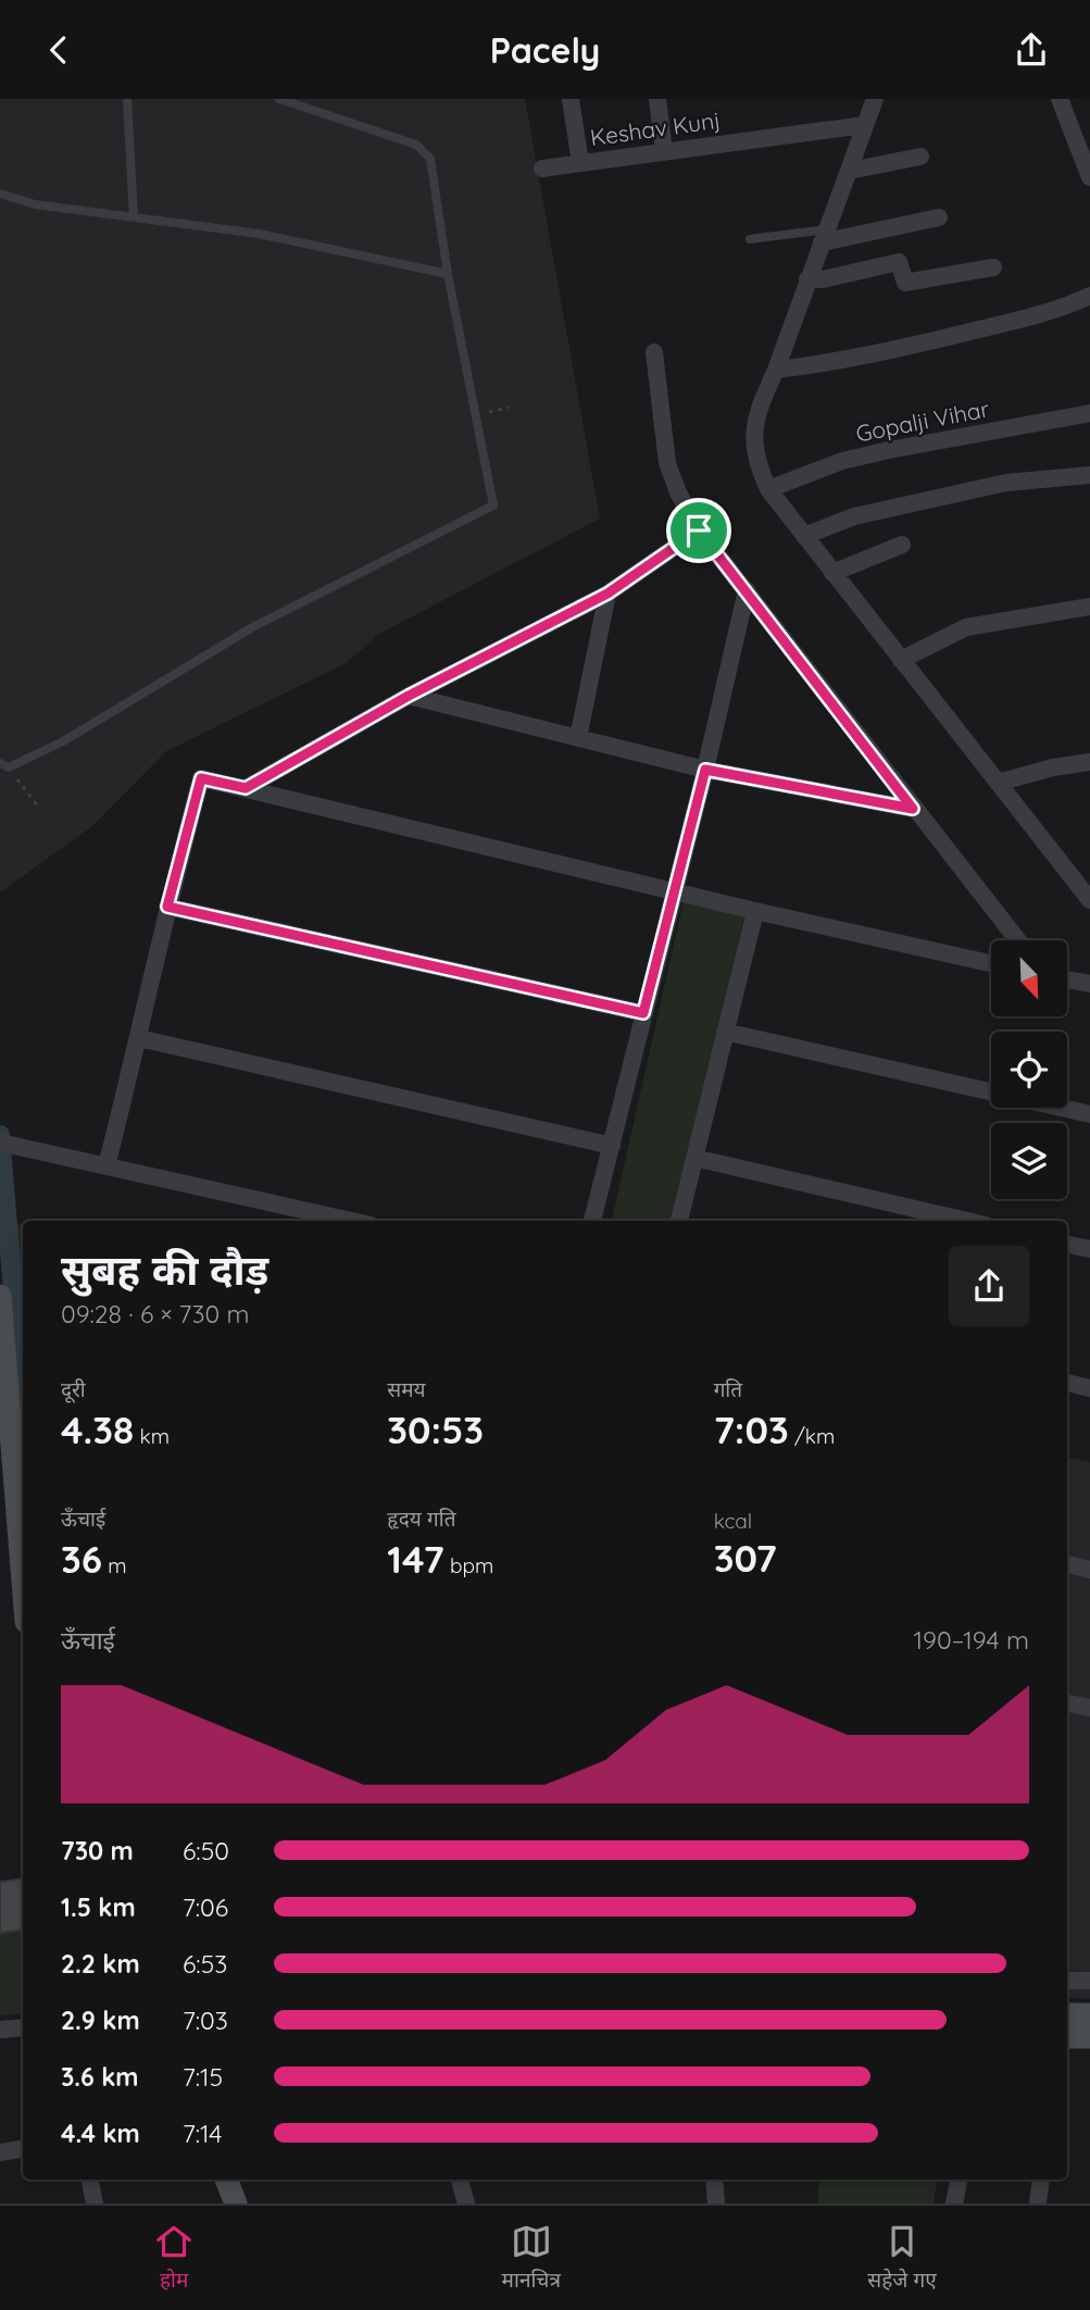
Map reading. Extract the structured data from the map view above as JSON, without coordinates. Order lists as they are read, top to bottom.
{
  "streets": {
    "street": ["Keshav Kunj", "Gopalji Vihar"]
  },
  "north": "bottom right",
  "page": {
    "header": "Pacely",
    "heading": ["सुबह की दौड़", "09:28 · 6 × 730 m"],
    "stats": [
      ["दूरी", "4.38 km"],
      ["समय", "30:53"],
      ["गति", "7:03 /km"],
      ["ऊँचाई", "36 m"],
      ["हृदय गति", "147 bpm"],
      ["kcal", "307"]
    ],
    "chart": ["ऊँचाई", "190–194 m"],
    "list": [
      {
        "name": "730 m",
        "note": "6:50"
      },
      {
        "name": "1.5 km",
        "note": "7:06"
      },
      {
        "name": "2.2 km",
        "note": "6:53"
      },
      {
        "name": "2.9 km",
        "note": "7:03"
      },
      {
        "name": "3.6 km",
        "note": "7:15"
      },
      {
        "name": "4.4 km",
        "note": "7:14"
      }
    ],
    "tabs": ["होम", "मानचित्र", "सहेजे गए"]
  }
}
